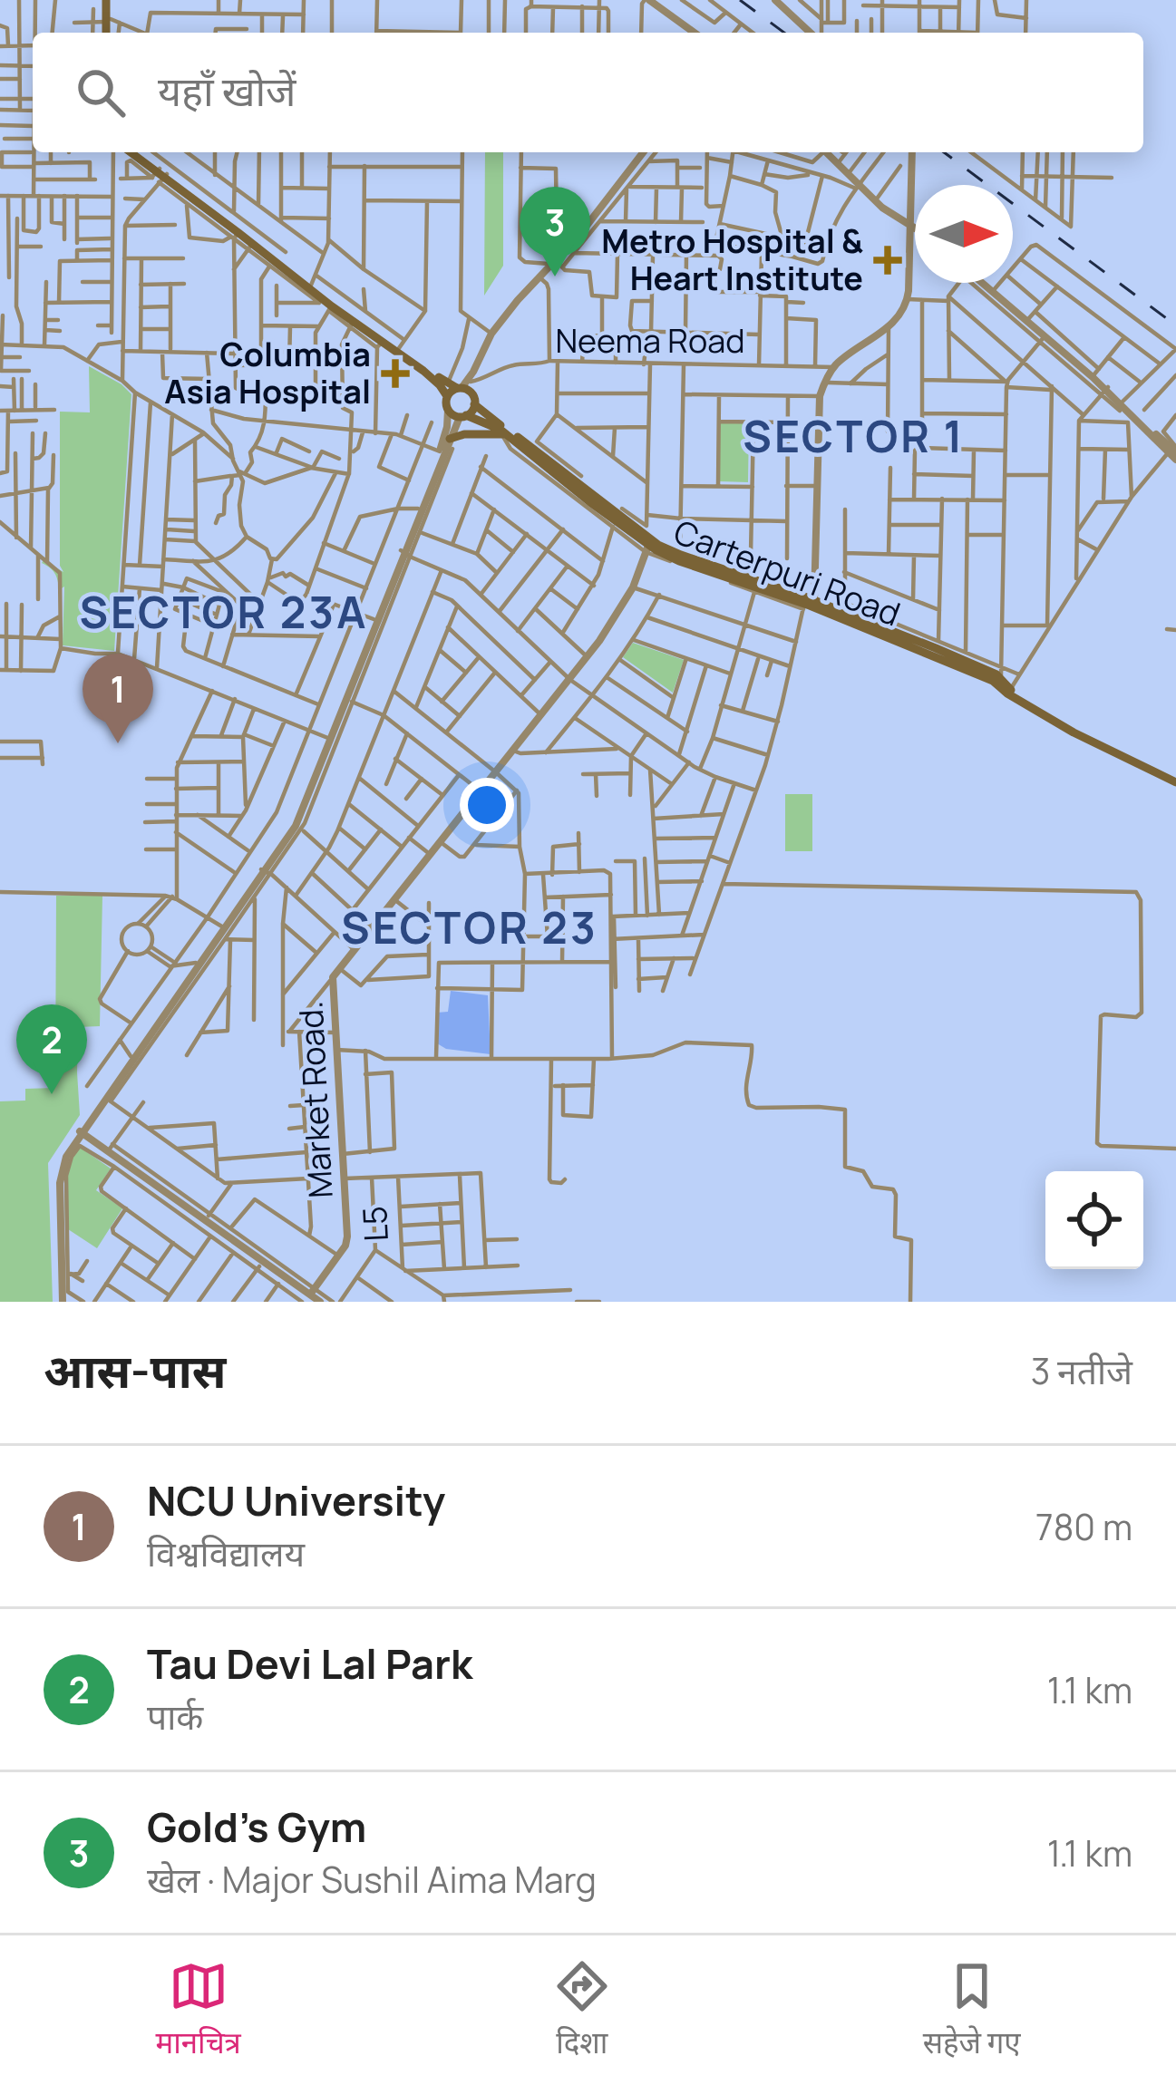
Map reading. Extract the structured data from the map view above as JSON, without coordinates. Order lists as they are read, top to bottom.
{
  "streets": {
    "main road": ["Carterpuri Road"],
    "street": ["Neema Road", "Market Road.", "L5"]
  },
  "crossings": [
    ["Neema Road", "Carterpuri Road"],
    ["Carterpuri Road", "Market Road."]
  ],
  "districts": ["SECTOR 1", "SECTOR 23A", "SECTOR 23"],
  "places": {
    "health": ["Metro Hospital & Heart Institute", "Columbia Asia Hospital"]
  },
  "north": "right",
  "page": {
    "search": "यहाँ खोजें",
    "pins": ["3", "1", "2"],
    "heading": ["आस-पास", "3 नतीजे"],
    "list": [
      {
        "mark": "1",
        "name": "NCU University",
        "note": "विश्वविद्यालय",
        "value": "780 m"
      },
      {
        "mark": "2",
        "name": "Tau Devi Lal Park",
        "note": "पार्क",
        "value": "1.1 km"
      },
      {
        "mark": "3",
        "name": "Gold's Gym",
        "note": "खेल · Major Sushil Aima Marg",
        "value": "1.1 km"
      }
    ],
    "nav": ["मानचित्र", "दिशा", "सहेजे गए"]
  }
}
